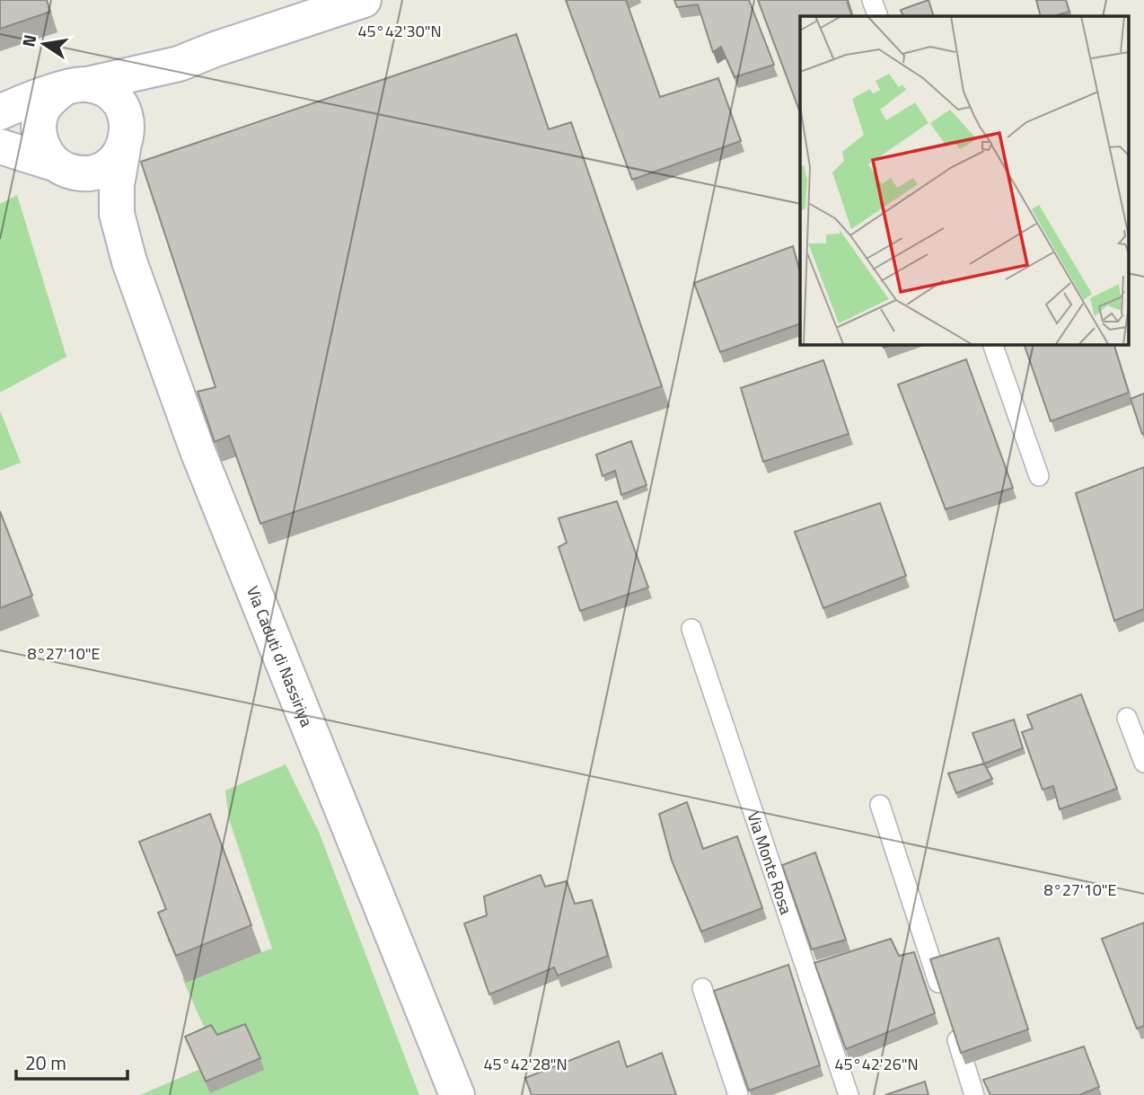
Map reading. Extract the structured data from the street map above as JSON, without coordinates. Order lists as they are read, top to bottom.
{
  "streets": {
    "street": ["Via Caduti di Nassiriya"],
    "lane": ["Via Monte Rosa"]
  },
  "scale_bar": "20 m",
  "north": "left",
  "coordinates": [
    "45°42'30\"N",
    "8°27'10\"E",
    "45°42'28\"N",
    "45°42'26\"N"
  ]
}
